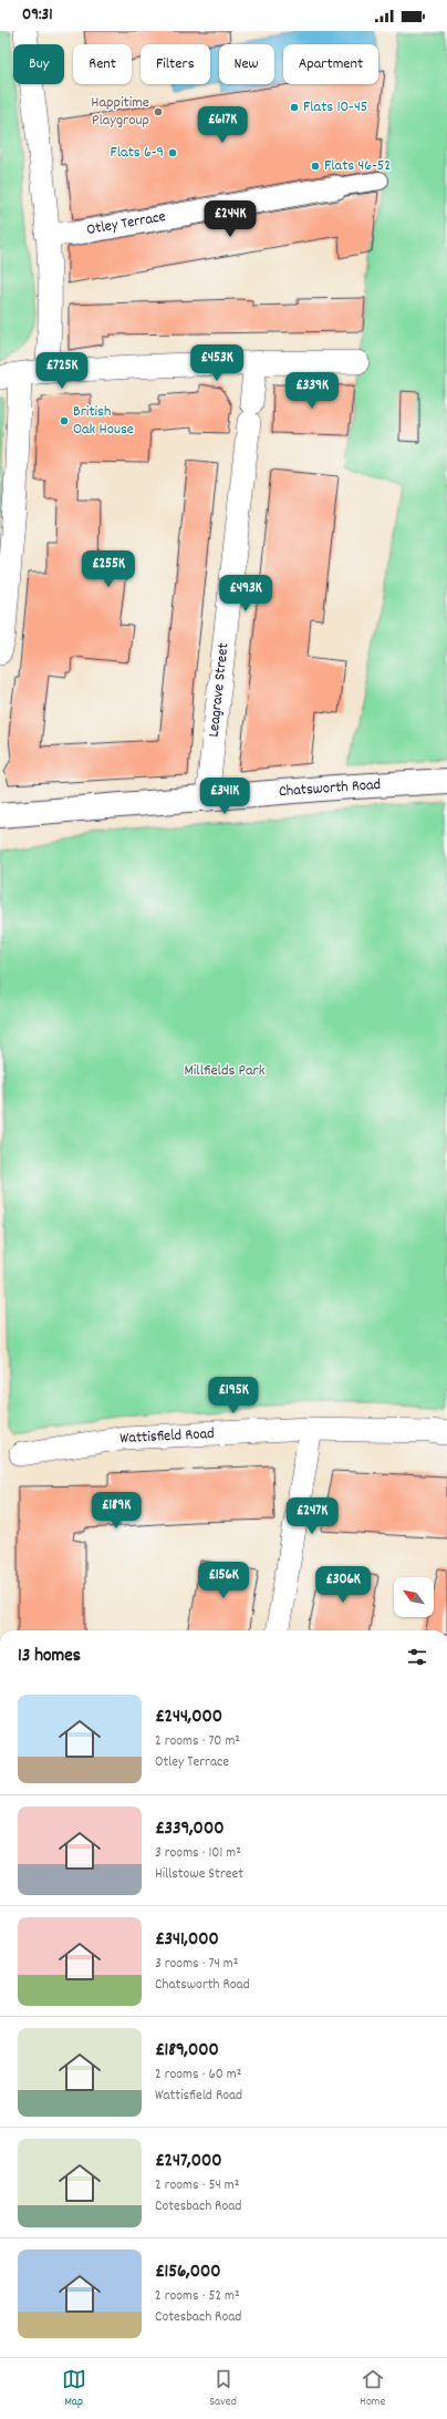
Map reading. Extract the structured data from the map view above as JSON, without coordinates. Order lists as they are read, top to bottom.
{
  "streets": {
    "street": [
      "Otley Terrace",
      "Leagrave Street",
      "Chatsworth Road",
      "Wattisfield Road"
    ]
  },
  "crossings": [
    ["Leagrave Street", "Chatsworth Road"]
  ],
  "parks": ["Millfields Park"],
  "places": [
    "Flats 10-45",
    "Happitime Playgroup",
    "Flats 6-9",
    "Flats 46-52",
    "British Oak House"
  ],
  "north": "top left",
  "page": {
    "status": "09:31",
    "chip": [
      "Buy",
      "Rent",
      "Filters",
      "New",
      "Apartment"
    ],
    "price": [
      "£617K",
      "£244K",
      "£453K",
      "£725K",
      "£339K",
      "£255K",
      "£493K",
      "£341K",
      "£195K",
      "£189K",
      "£247K",
      "£156K",
      "£306K"
    ],
    "heading": "13 homes",
    "list": [
      {
        "name": "£244,000",
        "note": "2 rooms · 70 m² · Otley Terrace"
      },
      {
        "name": "£339,000",
        "note": "3 rooms · 101 m² · Hillstowe Street"
      },
      {
        "name": "£341,000",
        "note": "3 rooms · 74 m² · Chatsworth Road"
      },
      {
        "name": "£189,000",
        "note": "2 rooms · 60 m² · Wattisfield Road"
      },
      {
        "name": "£247,000",
        "note": "2 rooms · 54 m² · Cotesbach Road"
      },
      {
        "name": "£156,000",
        "note": "2 rooms · 52 m² · Cotesbach Road"
      }
    ],
    "tabs": ["Map", "Saved", "Home"]
  }
}
